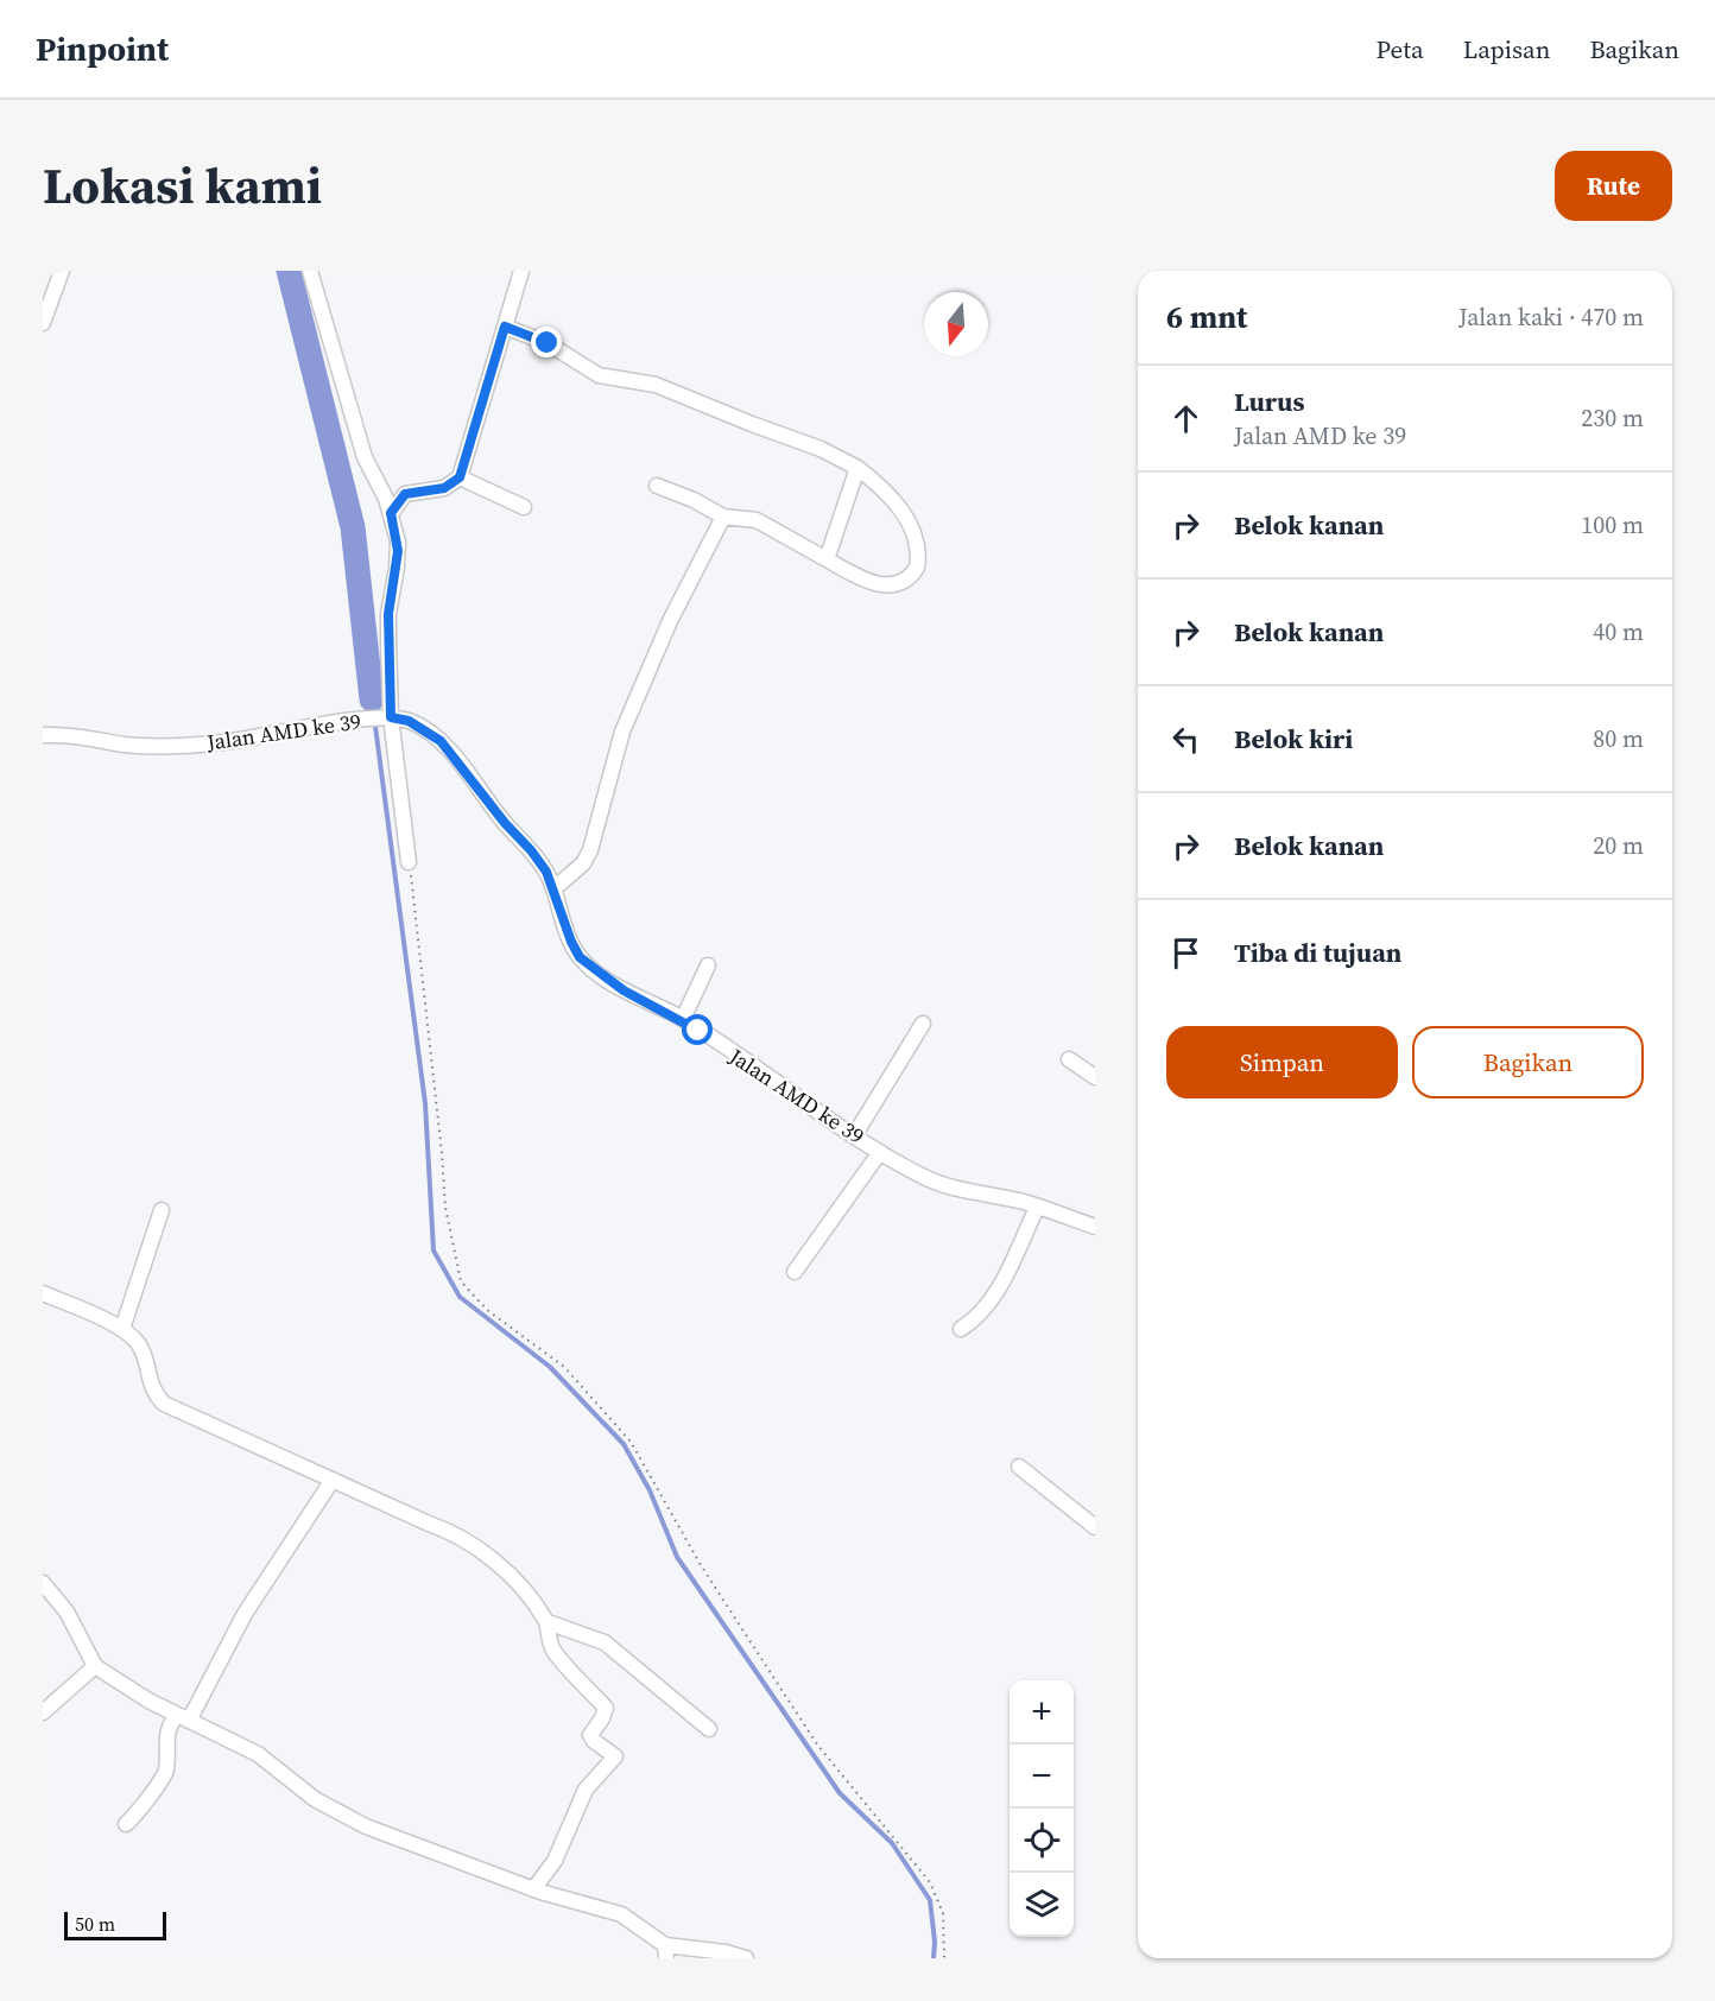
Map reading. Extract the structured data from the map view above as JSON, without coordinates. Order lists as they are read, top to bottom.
{
  "streets": {
    "street": ["Jalan AMD ke 39"]
  },
  "scale_bar": "50 m",
  "north": "bottom",
  "page": {
    "header": "Pinpoint",
    "nav": ["Peta", "Lapisan", "Bagikan"],
    "title": "Lokasi kami",
    "buttons": [
      "Rute",
      ["Simpan", "Bagikan"]
    ],
    "heading": ["6 mnt", "Jalan kaki · 470 m"],
    "list": [
      ["Lurus", "Jalan AMD ke 39", "230 m"],
      ["Belok kanan", "100 m"],
      ["Belok kanan", "40 m"],
      ["Belok kiri", "80 m"],
      ["Belok kanan", "20 m"],
      "Tiba di tujuan"
    ],
    "map_buttons": ["+", "−"],
    "scale": "50 m"
  }
}
